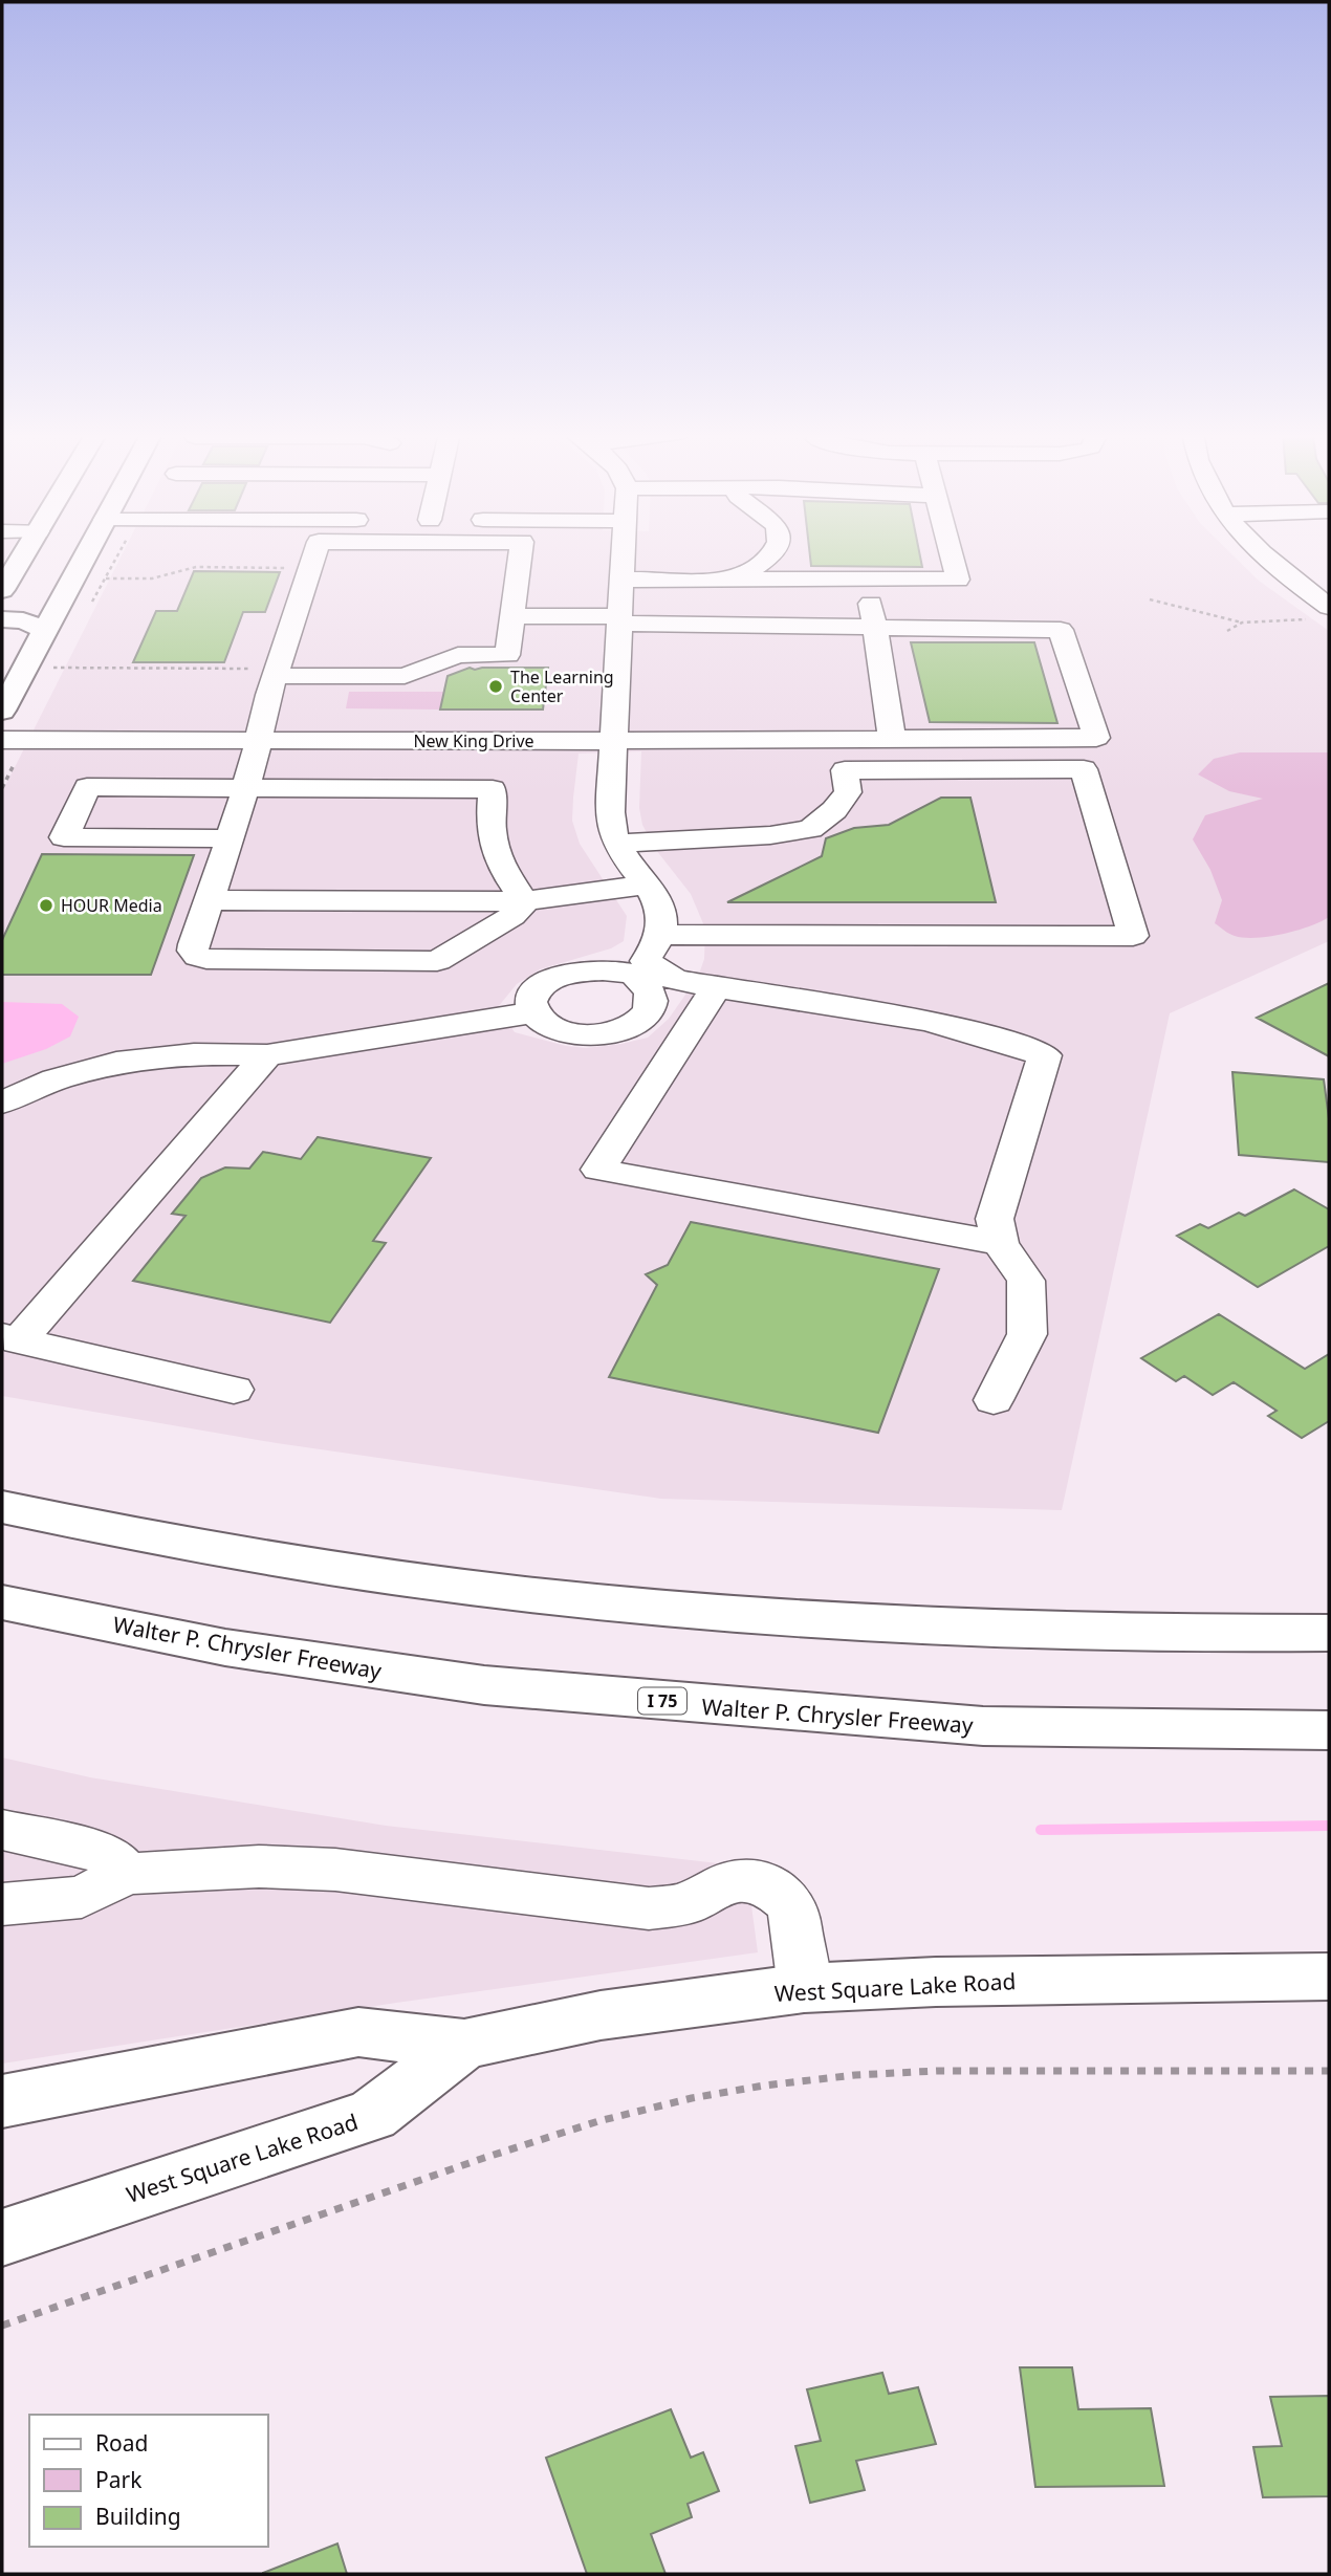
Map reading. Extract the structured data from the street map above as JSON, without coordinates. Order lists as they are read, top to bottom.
{
  "streets": {
    "main road": ["Walter P. Chrysler Freeway", "I 75", "West Square Lake Road"],
    "street": ["New King Drive"]
  },
  "places": ["The Learning Center", "HOUR Media"],
  "legend": ["Road", "Park", "Building"]
}
